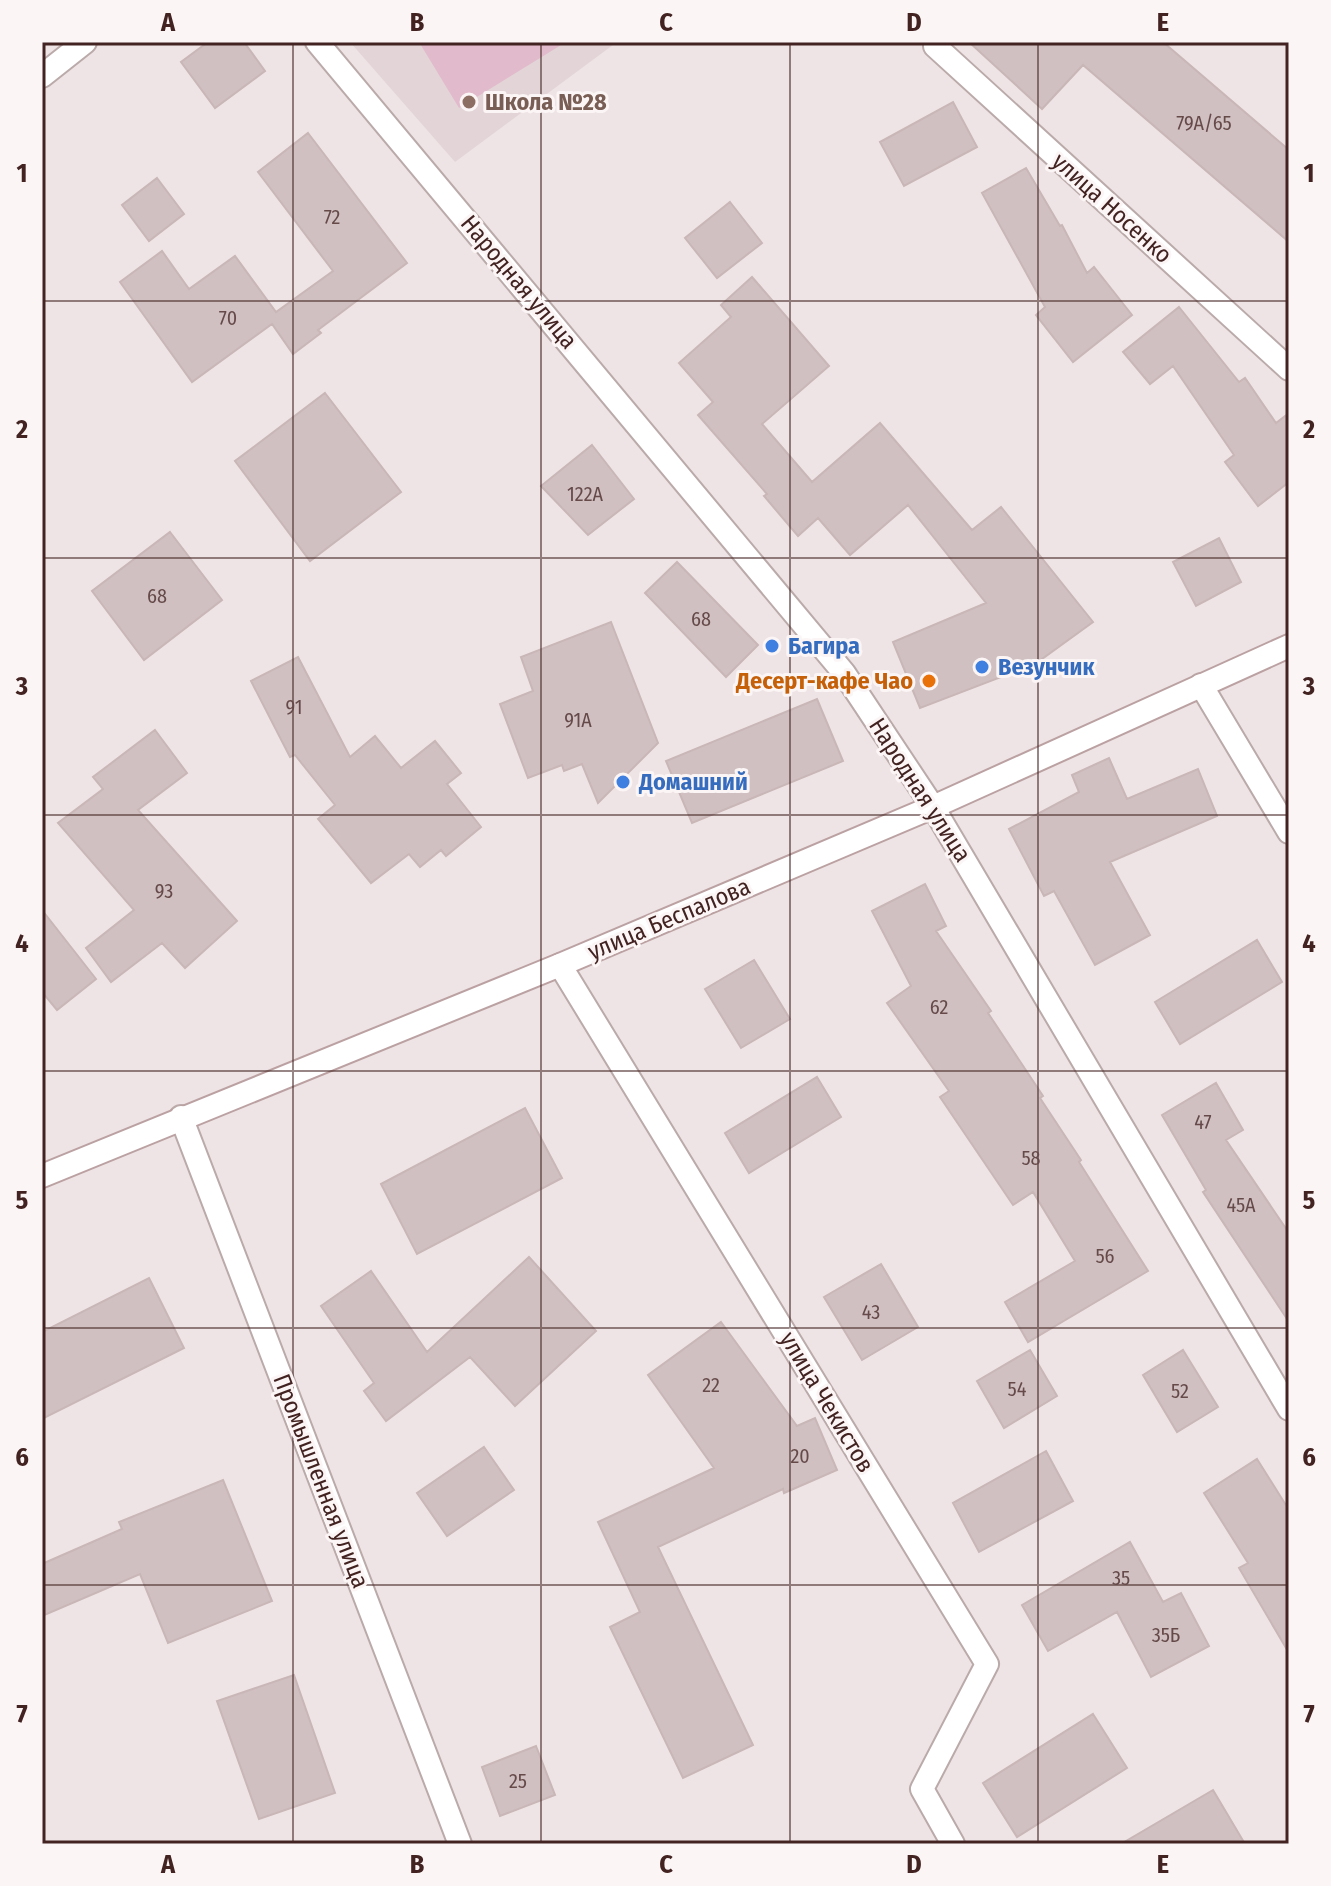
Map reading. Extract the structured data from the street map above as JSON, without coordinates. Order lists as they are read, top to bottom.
{
  "streets": {
    "street": [
      "улица Носенко",
      "Народная улица",
      "улица Беспалова",
      "улица Чекистов",
      "Промышленная улица"
    ]
  },
  "crossings": [
    ["Народная улица", "улица Беспалова"],
    ["улица Беспалова", "улица Чекистов"],
    ["улица Беспалова", "Промышленная улица"]
  ],
  "places": [
    "Школа №28",
    "Багира",
    "Везунчик",
    "Десерт-кафе Чао",
    "Домашний"
  ],
  "house_numbers": [
    "79А/65",
    "72",
    "70",
    "122А",
    "68",
    "68",
    "91",
    "91А",
    "93",
    "62",
    "47",
    "58",
    "45А",
    "56",
    "43",
    "22",
    "54",
    "52",
    "20",
    "35",
    "35Б",
    "25"
  ],
  "grid": {
    "columns": [
      "A",
      "B",
      "C",
      "D",
      "E"
    ],
    "rows": [
      "1",
      "2",
      "3",
      "4",
      "5",
      "6",
      "7"
    ]
  }
}
